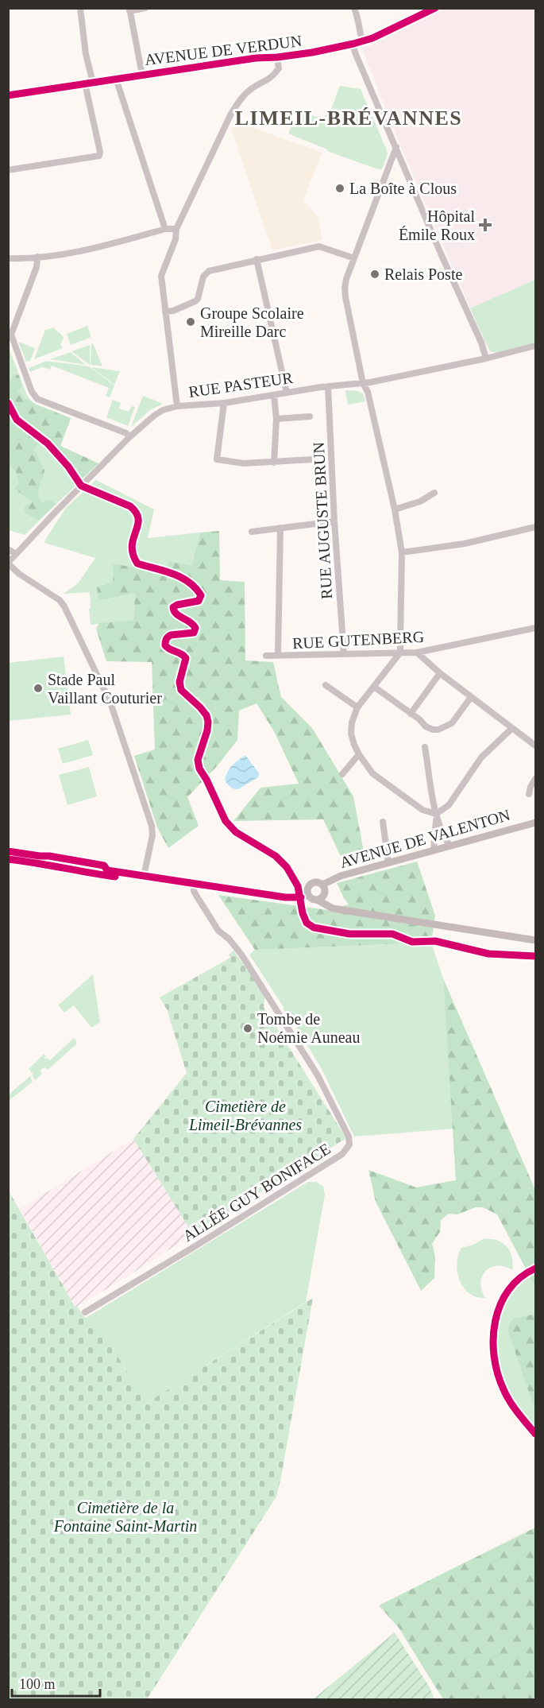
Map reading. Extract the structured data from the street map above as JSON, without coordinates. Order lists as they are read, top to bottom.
{
  "streets": {
    "main road": ["AVENUE DE VALENTON"],
    "street": [
      "AVENUE DE VERDUN",
      "RUE PASTEUR",
      "RUE AUGUSTE BRUN",
      "RUE GUTENBERG",
      "ALLÉE GUY BONIFACE"
    ]
  },
  "crossings": [
    ["RUE PASTEUR", "RUE AUGUSTE BRUN"],
    ["RUE AUGUSTE BRUN", "RUE GUTENBERG"]
  ],
  "districts": ["LIMEIL-BRÉVANNES"],
  "parks": ["Cimetière de Limeil-Brévannes", "Cimetière de la Fontaine Saint-Martin"],
  "places": {
    "other": [
      "La Boîte à Clous",
      "Relais Poste",
      "Groupe Scolaire Mireille Darc",
      "Stade Paul Vaillant Couturier",
      "Tombe de Noémie Auneau"
    ],
    "health": ["Hôpital Émile Roux"]
  },
  "scale_bar": "100 m"
}
